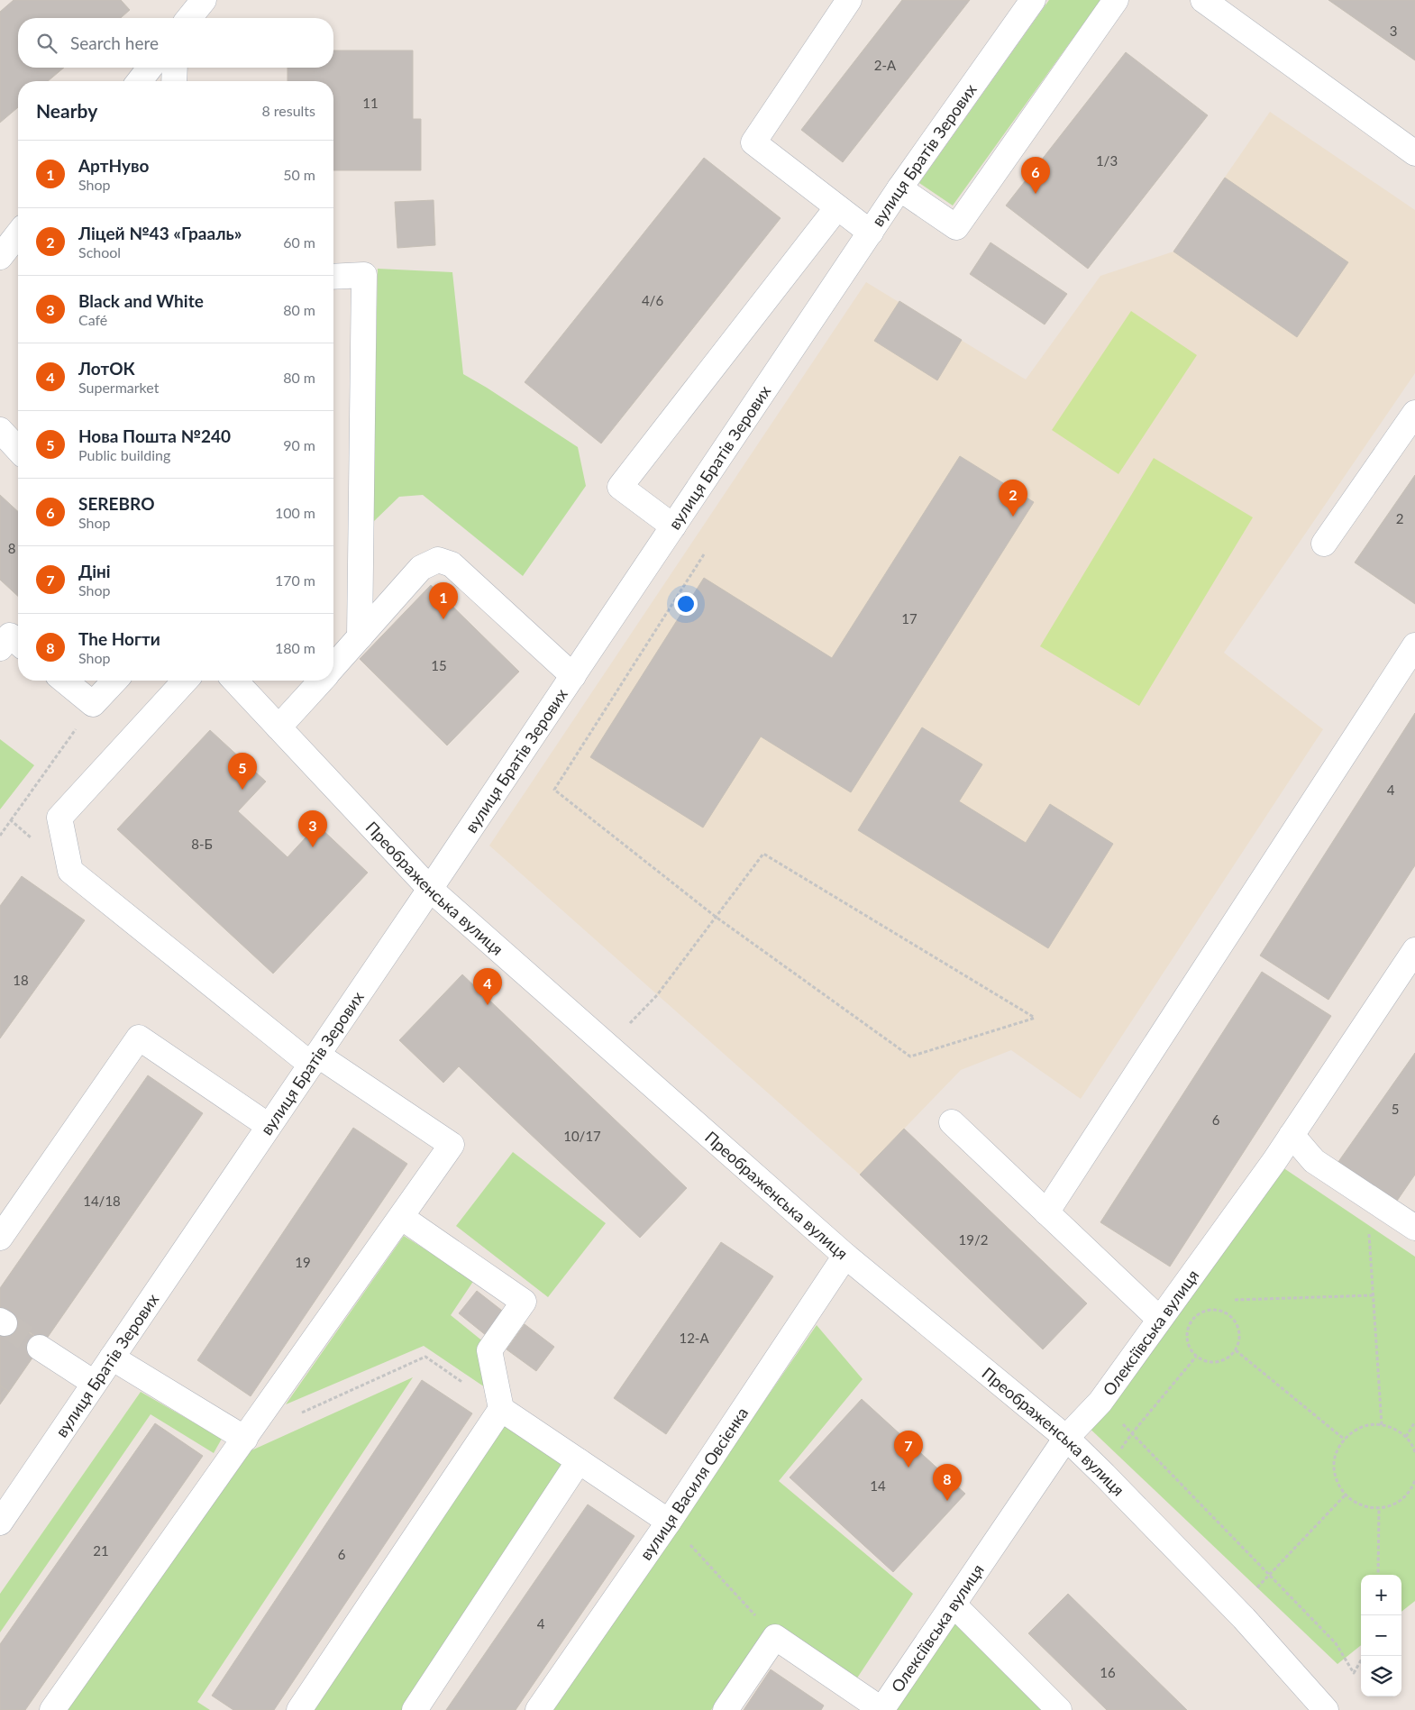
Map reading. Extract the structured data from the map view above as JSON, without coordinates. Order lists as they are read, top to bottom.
{
  "streets": {
    "street": [
      "вулиця Братів Зерових",
      "Преображенська вулиця",
      "Олексіївська вулиця",
      "вулиця Василя Овсієнка"
    ]
  },
  "crossings": [
    ["вулиця Братів Зерових", "Преображенська вулиця"],
    ["Преображенська вулиця", "Олексіївська вулиця"],
    ["Преображенська вулиця", "вулиця Василя Овсієнка"]
  ],
  "house_numbers": [
    "3",
    "2-А",
    "11",
    "1/3",
    "4/6",
    "2",
    "8",
    "17",
    "15",
    "4",
    "8-Б",
    "18",
    "5",
    "6",
    "10/17",
    "14/18",
    "19/2",
    "19",
    "12-А",
    "14",
    "21",
    "6",
    "4",
    "16"
  ],
  "page": {
    "search": "Search here",
    "heading": ["Nearby", "8 results"],
    "list": [
      {
        "mark": "1",
        "name": "АртНуво",
        "note": "Shop",
        "value": "50 m"
      },
      {
        "mark": "2",
        "name": "Ліцей №43 «Грааль»",
        "note": "School",
        "value": "60 m"
      },
      {
        "mark": "3",
        "name": "Black and White",
        "note": "Café",
        "value": "80 m"
      },
      {
        "mark": "4",
        "name": "ЛотОК",
        "note": "Supermarket",
        "value": "80 m"
      },
      {
        "mark": "5",
        "name": "Нова Пошта №240",
        "note": "Public building",
        "value": "90 m"
      },
      {
        "mark": "6",
        "name": "SEREBRО",
        "note": "Shop",
        "value": "100 m"
      },
      {
        "mark": "7",
        "name": "Діні",
        "note": "Shop",
        "value": "170 m"
      },
      {
        "mark": "8",
        "name": "The Ногти",
        "note": "Shop",
        "value": "180 m"
      }
    ],
    "pins": [
      "6",
      "2",
      "1",
      "5",
      "3",
      "4",
      "7",
      "8"
    ],
    "map_buttons": ["+", "−"]
  }
}
